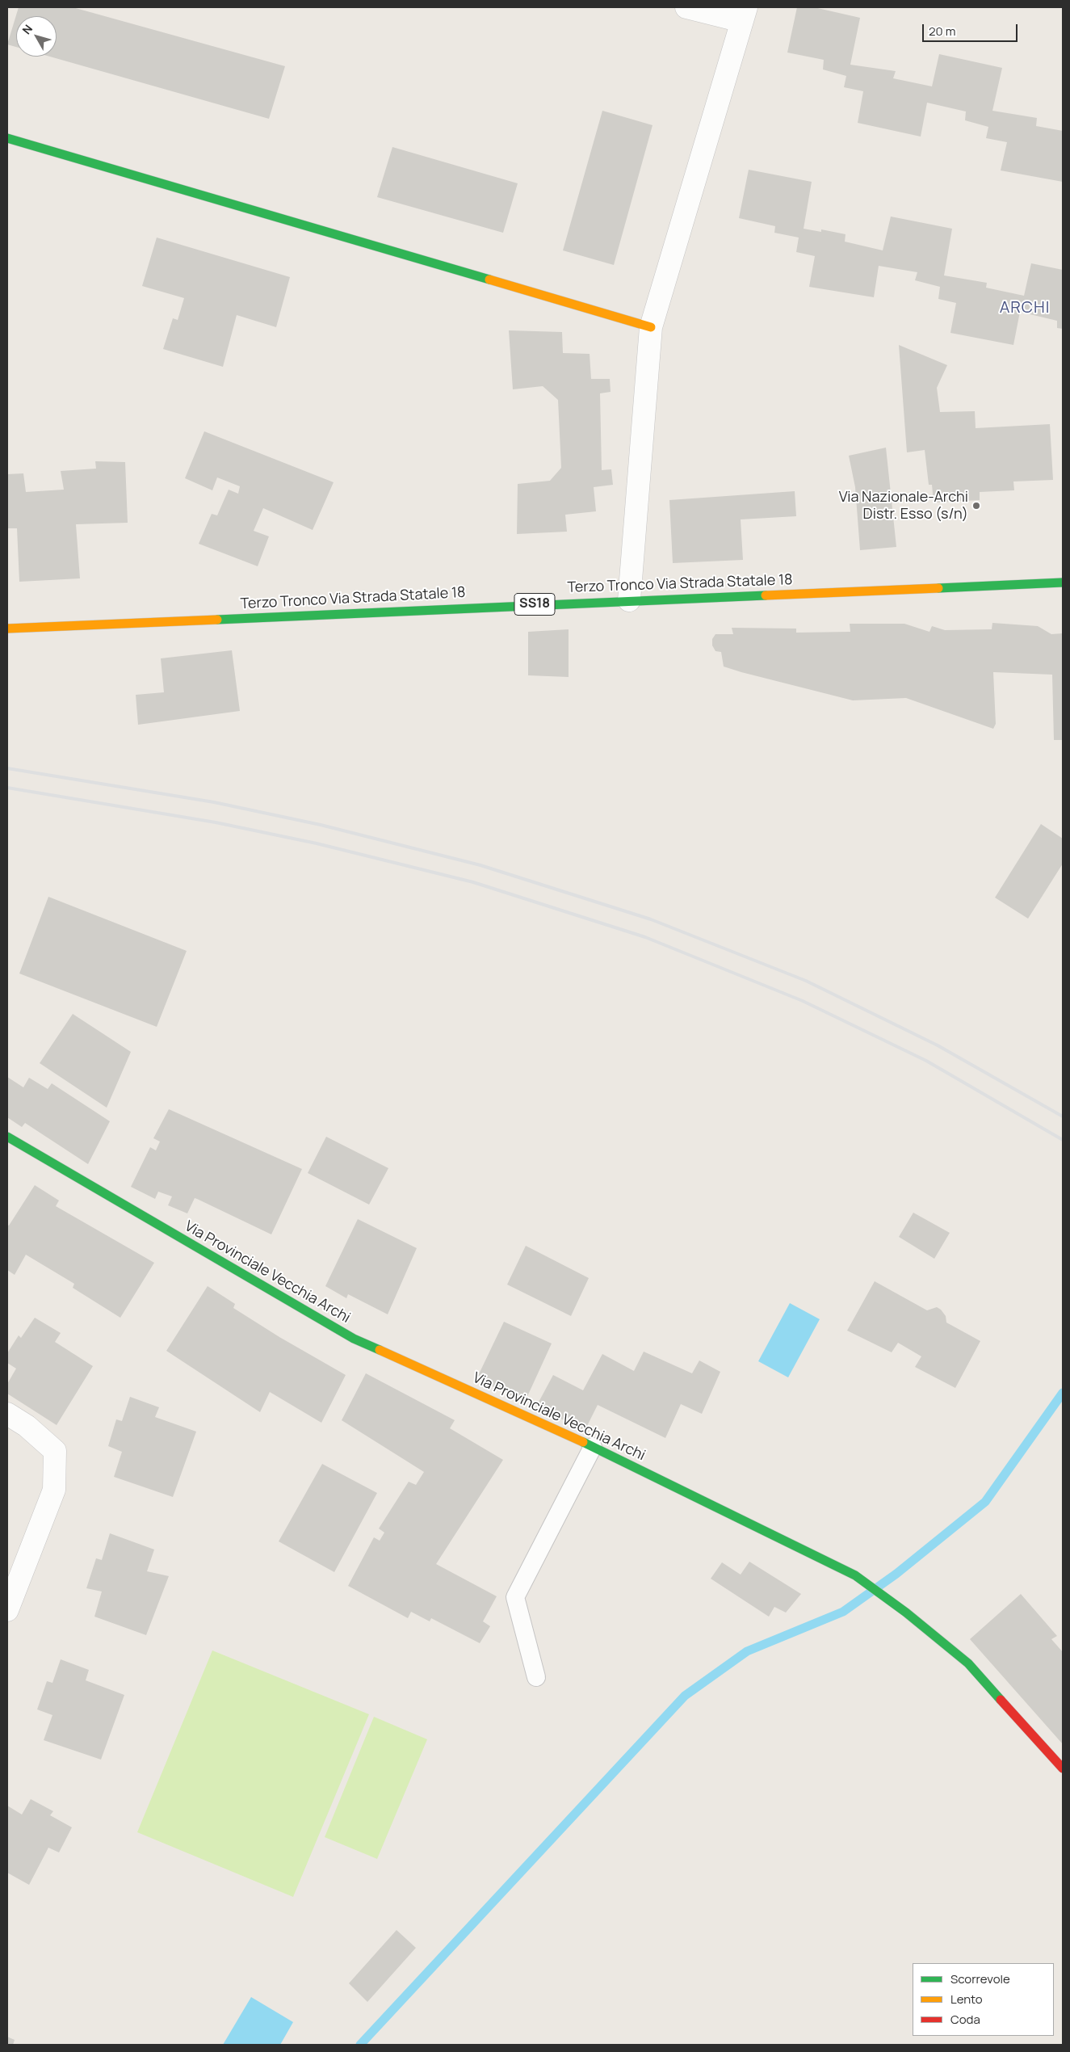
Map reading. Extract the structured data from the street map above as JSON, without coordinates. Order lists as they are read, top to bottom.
{
  "streets": {
    "street": ["Terzo Tronco Via Strada Statale 18", "SS18", "Via Provinciale Vecchia Archi"]
  },
  "districts": ["ARCHI"],
  "places": ["Via Nazionale-Archi Distr. Esso (s/n)"],
  "legend": ["Scorrevole", "Lento", "Coda"],
  "scale_bar": "20 m",
  "north": "top left"
}
